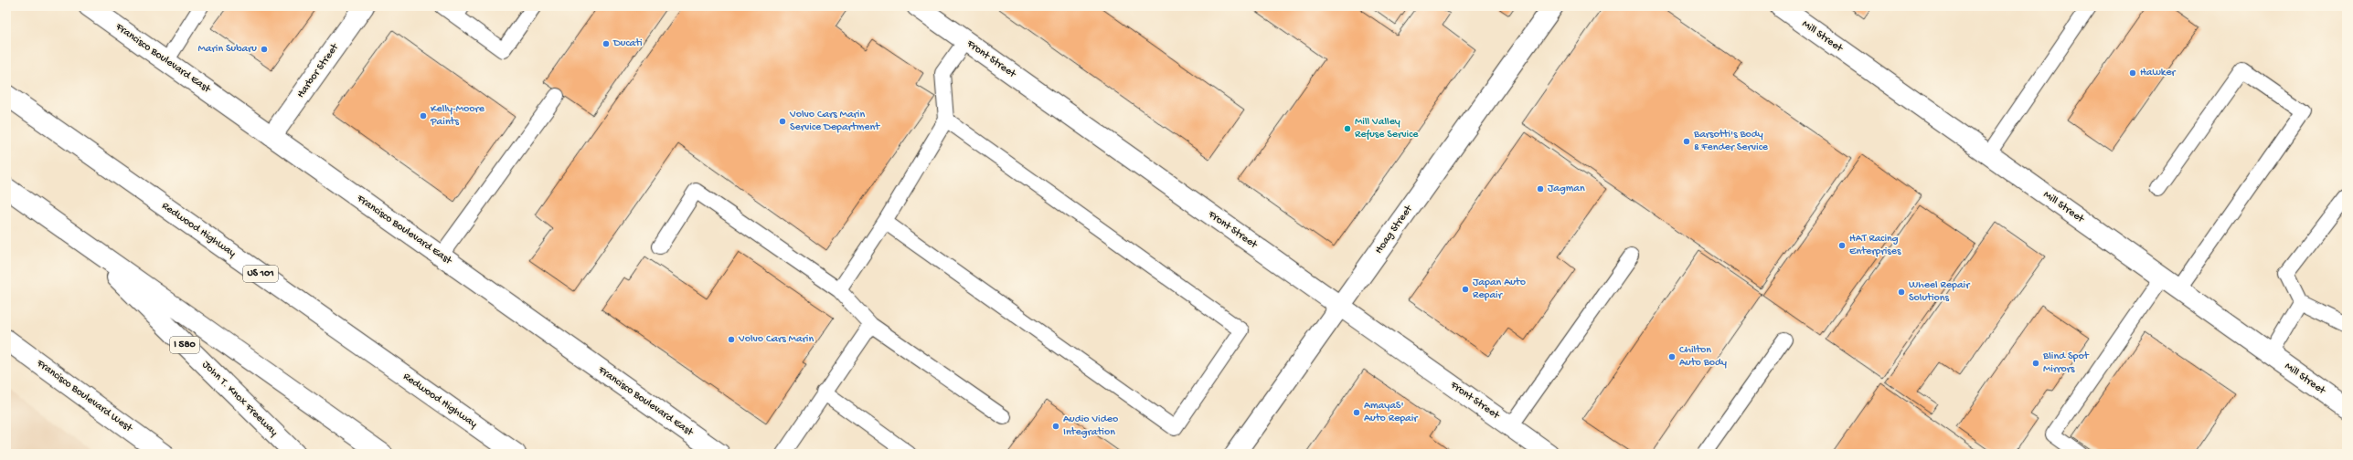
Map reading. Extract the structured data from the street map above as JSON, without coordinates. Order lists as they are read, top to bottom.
{
  "streets": {
    "main road": [
      "Mill Street",
      "Francisco Boulevard East",
      "Front Street",
      "Harbor Street",
      "Redwood Highway",
      "Hoag Street",
      "US 101",
      "I 580",
      "Francisco Boulevard West",
      "John T. Knox Freeway"
    ]
  },
  "crossings": [
    ["Francisco Boulevard East", "Harbor Street"],
    ["Front Street", "Hoag Street"]
  ],
  "places": [
    "Ducati",
    "Marin Subaru",
    "Hawker",
    "Kelly-Moore Paints",
    "Volvo Cars Marin Service Department",
    "Mill Valley Refuse Service",
    "Barsotti's Body & Fender Service",
    "Jagman",
    "HAT Racing Enterprises",
    "Japan Auto Repair",
    "Wheel Repair Solutions",
    "Volvo Cars Marin",
    "Chilton Auto Body",
    "Blind Spot Mirrors",
    "AmayaS' Auto Repair",
    "Audio Video Integration"
  ]
}
